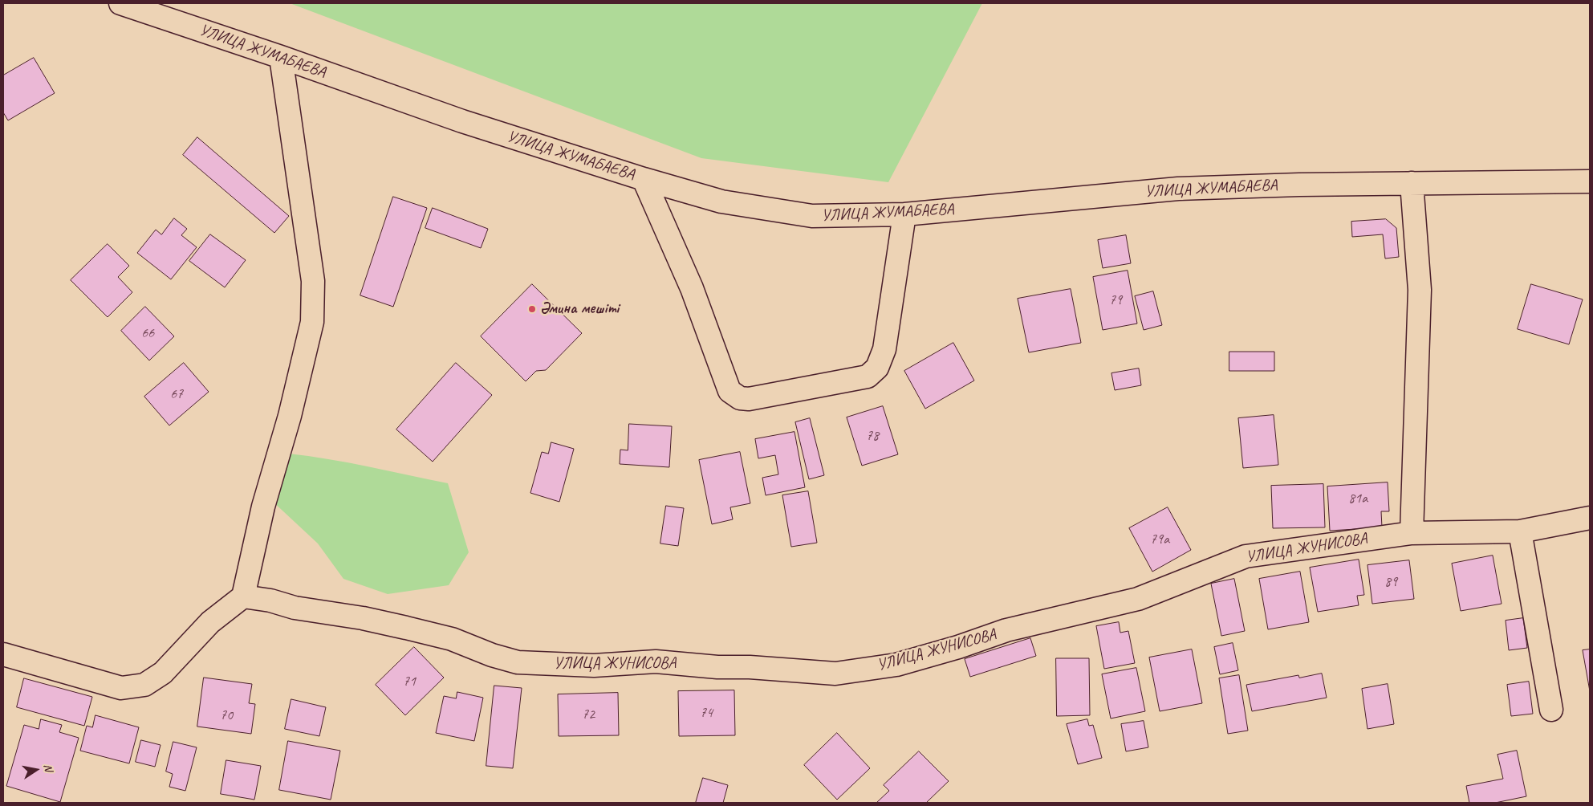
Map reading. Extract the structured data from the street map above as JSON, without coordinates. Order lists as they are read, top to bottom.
{
  "streets": {
    "street": ["УЛИЦА ЖУМАБАЕВА", "УЛИЦА ЖУНИСОВА"]
  },
  "places": ["Әмина мешіті"],
  "house_numbers": [
    "79",
    "66",
    "67",
    "78",
    "81а",
    "79а",
    "89",
    "71",
    "74",
    "72",
    "70"
  ],
  "north": "right"
}
